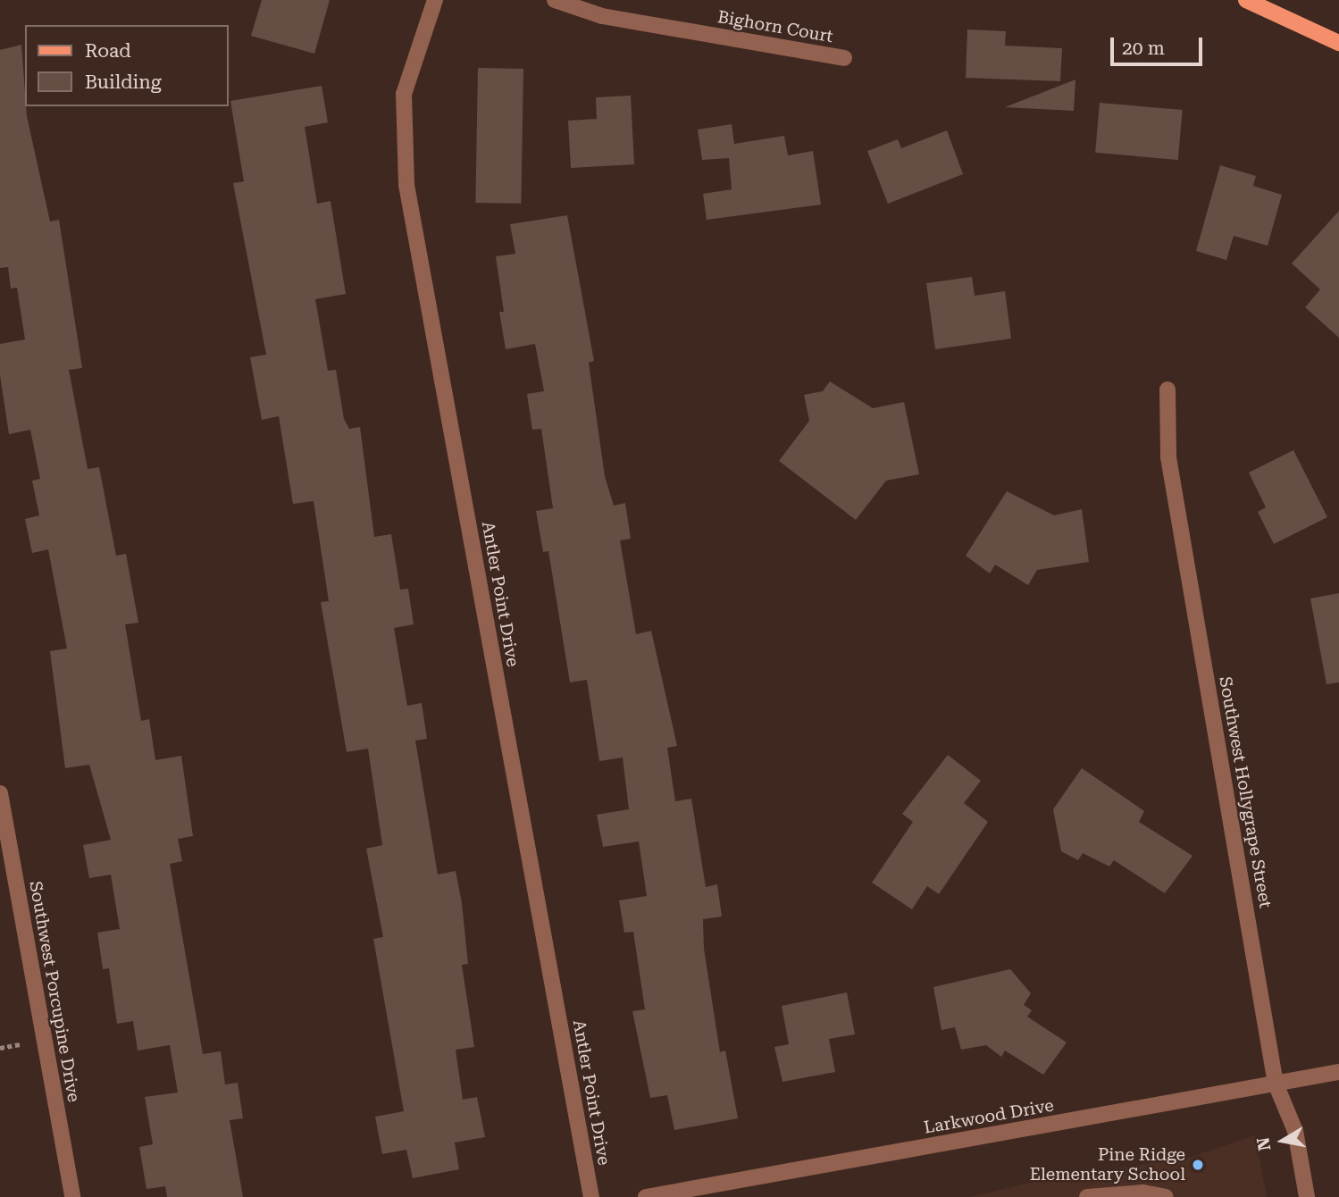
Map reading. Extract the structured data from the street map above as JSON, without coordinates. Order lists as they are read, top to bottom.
{
  "streets": {
    "street": [
      "Bighorn Court",
      "Antler Point Drive",
      "Southwest Hollygrape Street",
      "Southwest Porcupine Drive",
      "Larkwood Drive"
    ]
  },
  "crossings": [
    ["Southwest Hollygrape Street", "Larkwood Drive"]
  ],
  "places": ["Pine Ridge Elementary School"],
  "legend": ["Road", "Building"],
  "scale_bar": "20 m",
  "north": "left"
}
